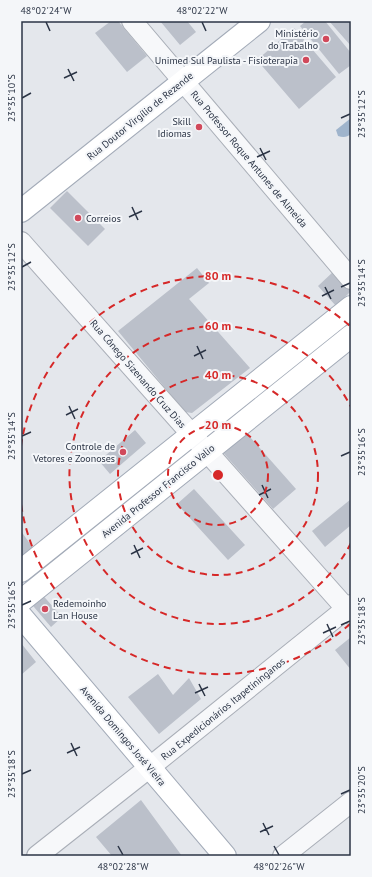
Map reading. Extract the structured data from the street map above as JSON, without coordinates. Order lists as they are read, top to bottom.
{
  "streets": {
    "main road": ["Rua Doutor Virgílio de Rezende", "Avenida Professor Francisco Valio", "Avenida Domingos José Vieira"],
    "street": ["Rua Professor Roque Antunes de Almeida", "Rua Cônego Sizenando Cruz Dias", "Rua Expedicionários Itapetininganos"]
  },
  "crossings": [
    ["Rua Doutor Virgílio de Rezende", "Rua Professor Roque Antunes de Almeida"],
    ["Rua Cônego Sizenando Cruz Dias", "Avenida Professor Francisco Valio"],
    ["Rua Cônego Sizenando Cruz Dias", "Rua Expedicionários Itapetininganos"],
    ["Rua Expedicionários Itapetininganos", "Avenida Domingos José Vieira"]
  ],
  "places": [
    "Ministério do Trabalho",
    "Unimed Sul Paulista - Fisioterapia",
    "Skill Idiomas",
    "Correios",
    "Controle de Vetores e Zoonoses",
    "Redemoinho Lan House"
  ],
  "coordinates": [
    "48°02'24\"W",
    "48°02'22\"W",
    "23°35'10\"S",
    "23°35'12\"S",
    "23°35'14\"S",
    "23°35'16\"S",
    "23°35'18\"S",
    "23°35'20\"S",
    "48°02'28\"W",
    "48°02'26\"W"
  ],
  "rings": [
    "80 m",
    "60 m",
    "40 m",
    "20 m"
  ]
}
